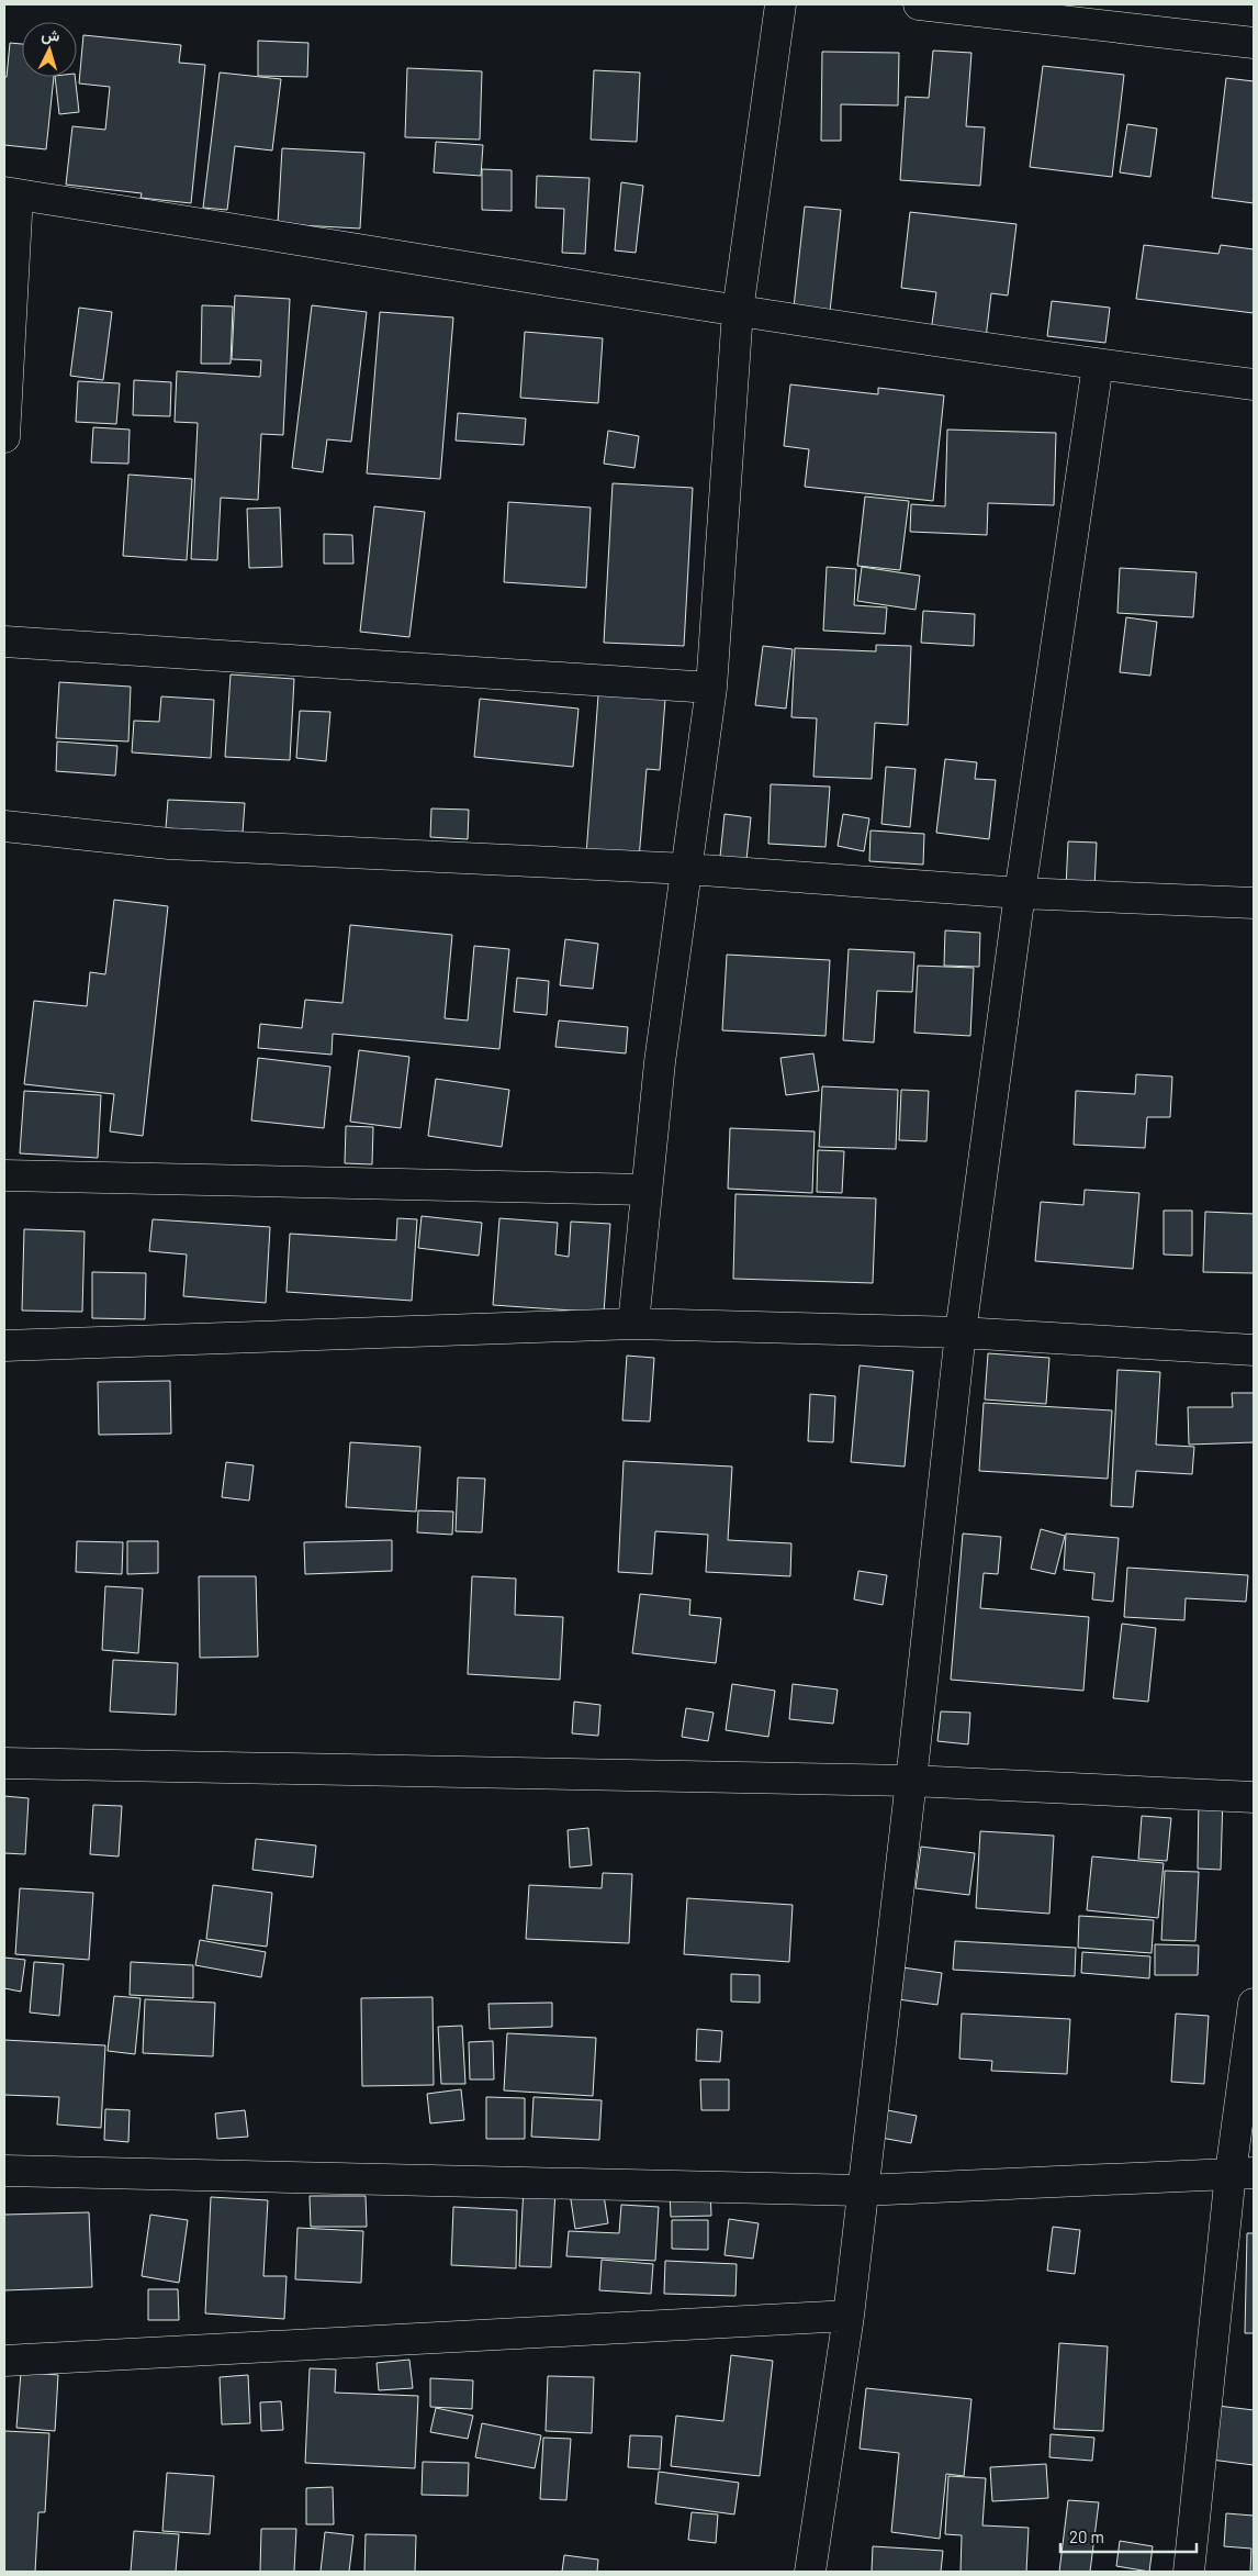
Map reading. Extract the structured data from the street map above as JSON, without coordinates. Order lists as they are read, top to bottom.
{
  "scale_bar": "20 m",
  "north": "top"
}
